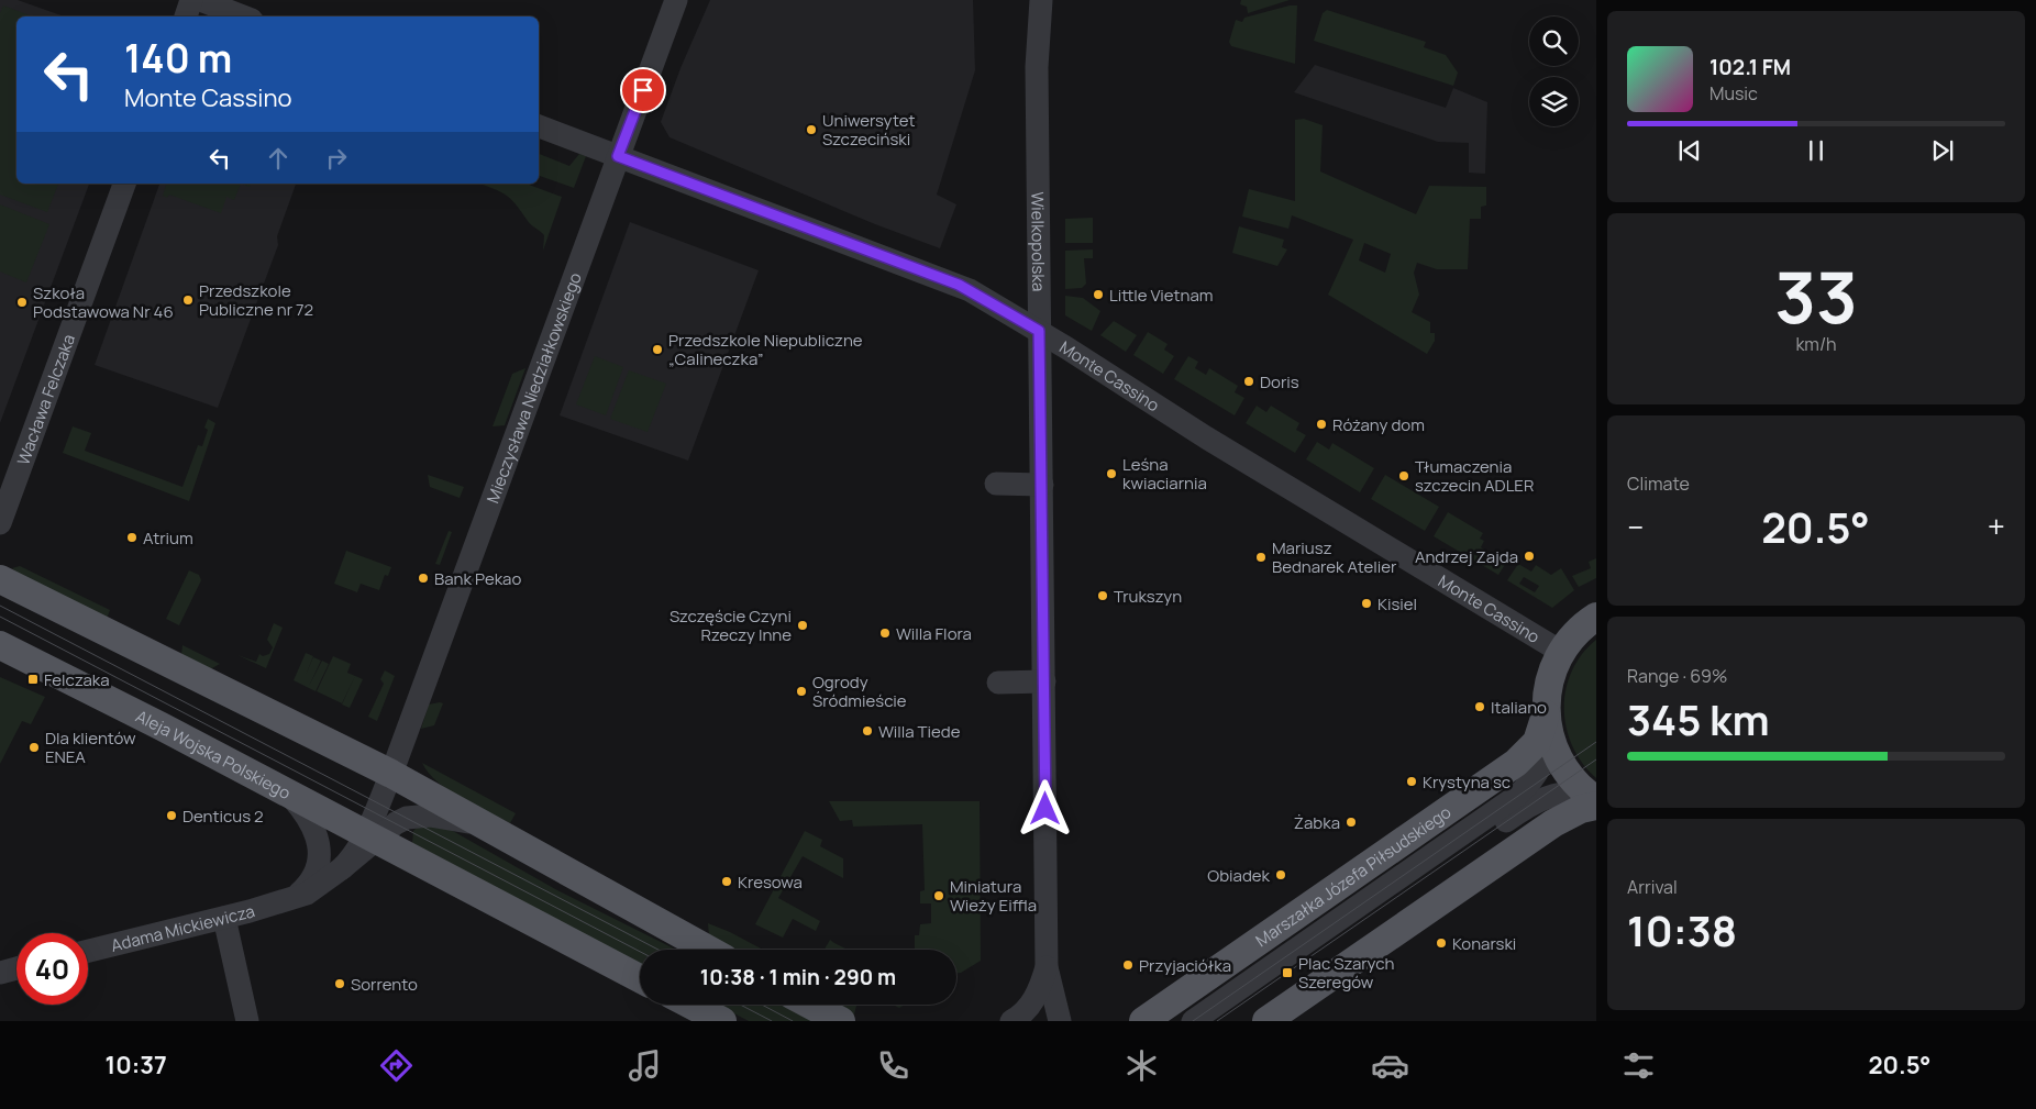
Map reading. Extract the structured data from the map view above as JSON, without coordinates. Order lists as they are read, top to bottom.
{
  "streets": {
    "main road": ["Aleja Wojska Polskiego", "Marszałka Józefa Piłsudskiego"],
    "street": [
      "Wielkopolska",
      "Monte Cassino",
      "Mieczysława Niedziałkowskiego",
      "Wacława Felczaka",
      "Adama Mickiewicza"
    ]
  },
  "crossings": [
    ["Wielkopolska", "Monte Cassino"],
    ["Monte Cassino", "Mieczysława Niedziałkowskiego"],
    ["Monte Cassino", "Marszałka Józefa Piłsudskiego"],
    ["Aleja Wojska Polskiego", "Adama Mickiewicza"]
  ],
  "places": {
    "other": [
      "Uniwersytet Szczeciński",
      "Little Vietnam",
      "Przedszkole Publiczne nr 72",
      "Szkoła Podstawowa Nr 46",
      "Przedszkole Niepubliczne „Calineczka”",
      "Doris",
      "Różany dom",
      "Leśna kwiaciarnia",
      "Tłumaczenia szczecin ADLER",
      "Atrium",
      "Andrzej Zajda",
      "Mariusz Bednarek Atelier",
      "Bank Pekao",
      "Trukszyn",
      "Kisiel",
      "Szczęście Czyni Rzeczy Inne",
      "Willa Flora",
      "Ogrody Śródmieście",
      "Italiano",
      "Willa Tiede",
      "Dla klientów ENEA",
      "Krystyna sc",
      "Denticus 2",
      "Żabka",
      "Obiadek",
      "Kresowa",
      "Miniatura Wieży Eiffla",
      "Konarski",
      "Przyjaciółka",
      "Sorrento"
    ],
    "transit": ["Felczaka", "Plac Szarych Szeregów"]
  },
  "page": {
    "turn": ["140 m", "Monte Cassino"],
    "song": ["102.1 FM", "Music"],
    "tile": [
      ["33", "km/h"],
      "Climate",
      ["Range · 69%", "345 km"],
      ["Arrival", "10:38"]
    ],
    "heat": ["−", "20.5°", "+"],
    "limit": "40",
    "trip": "10:38 · 1 min · 290 m",
    "tabs": ["10:37", "20.5°"]
  }
}
